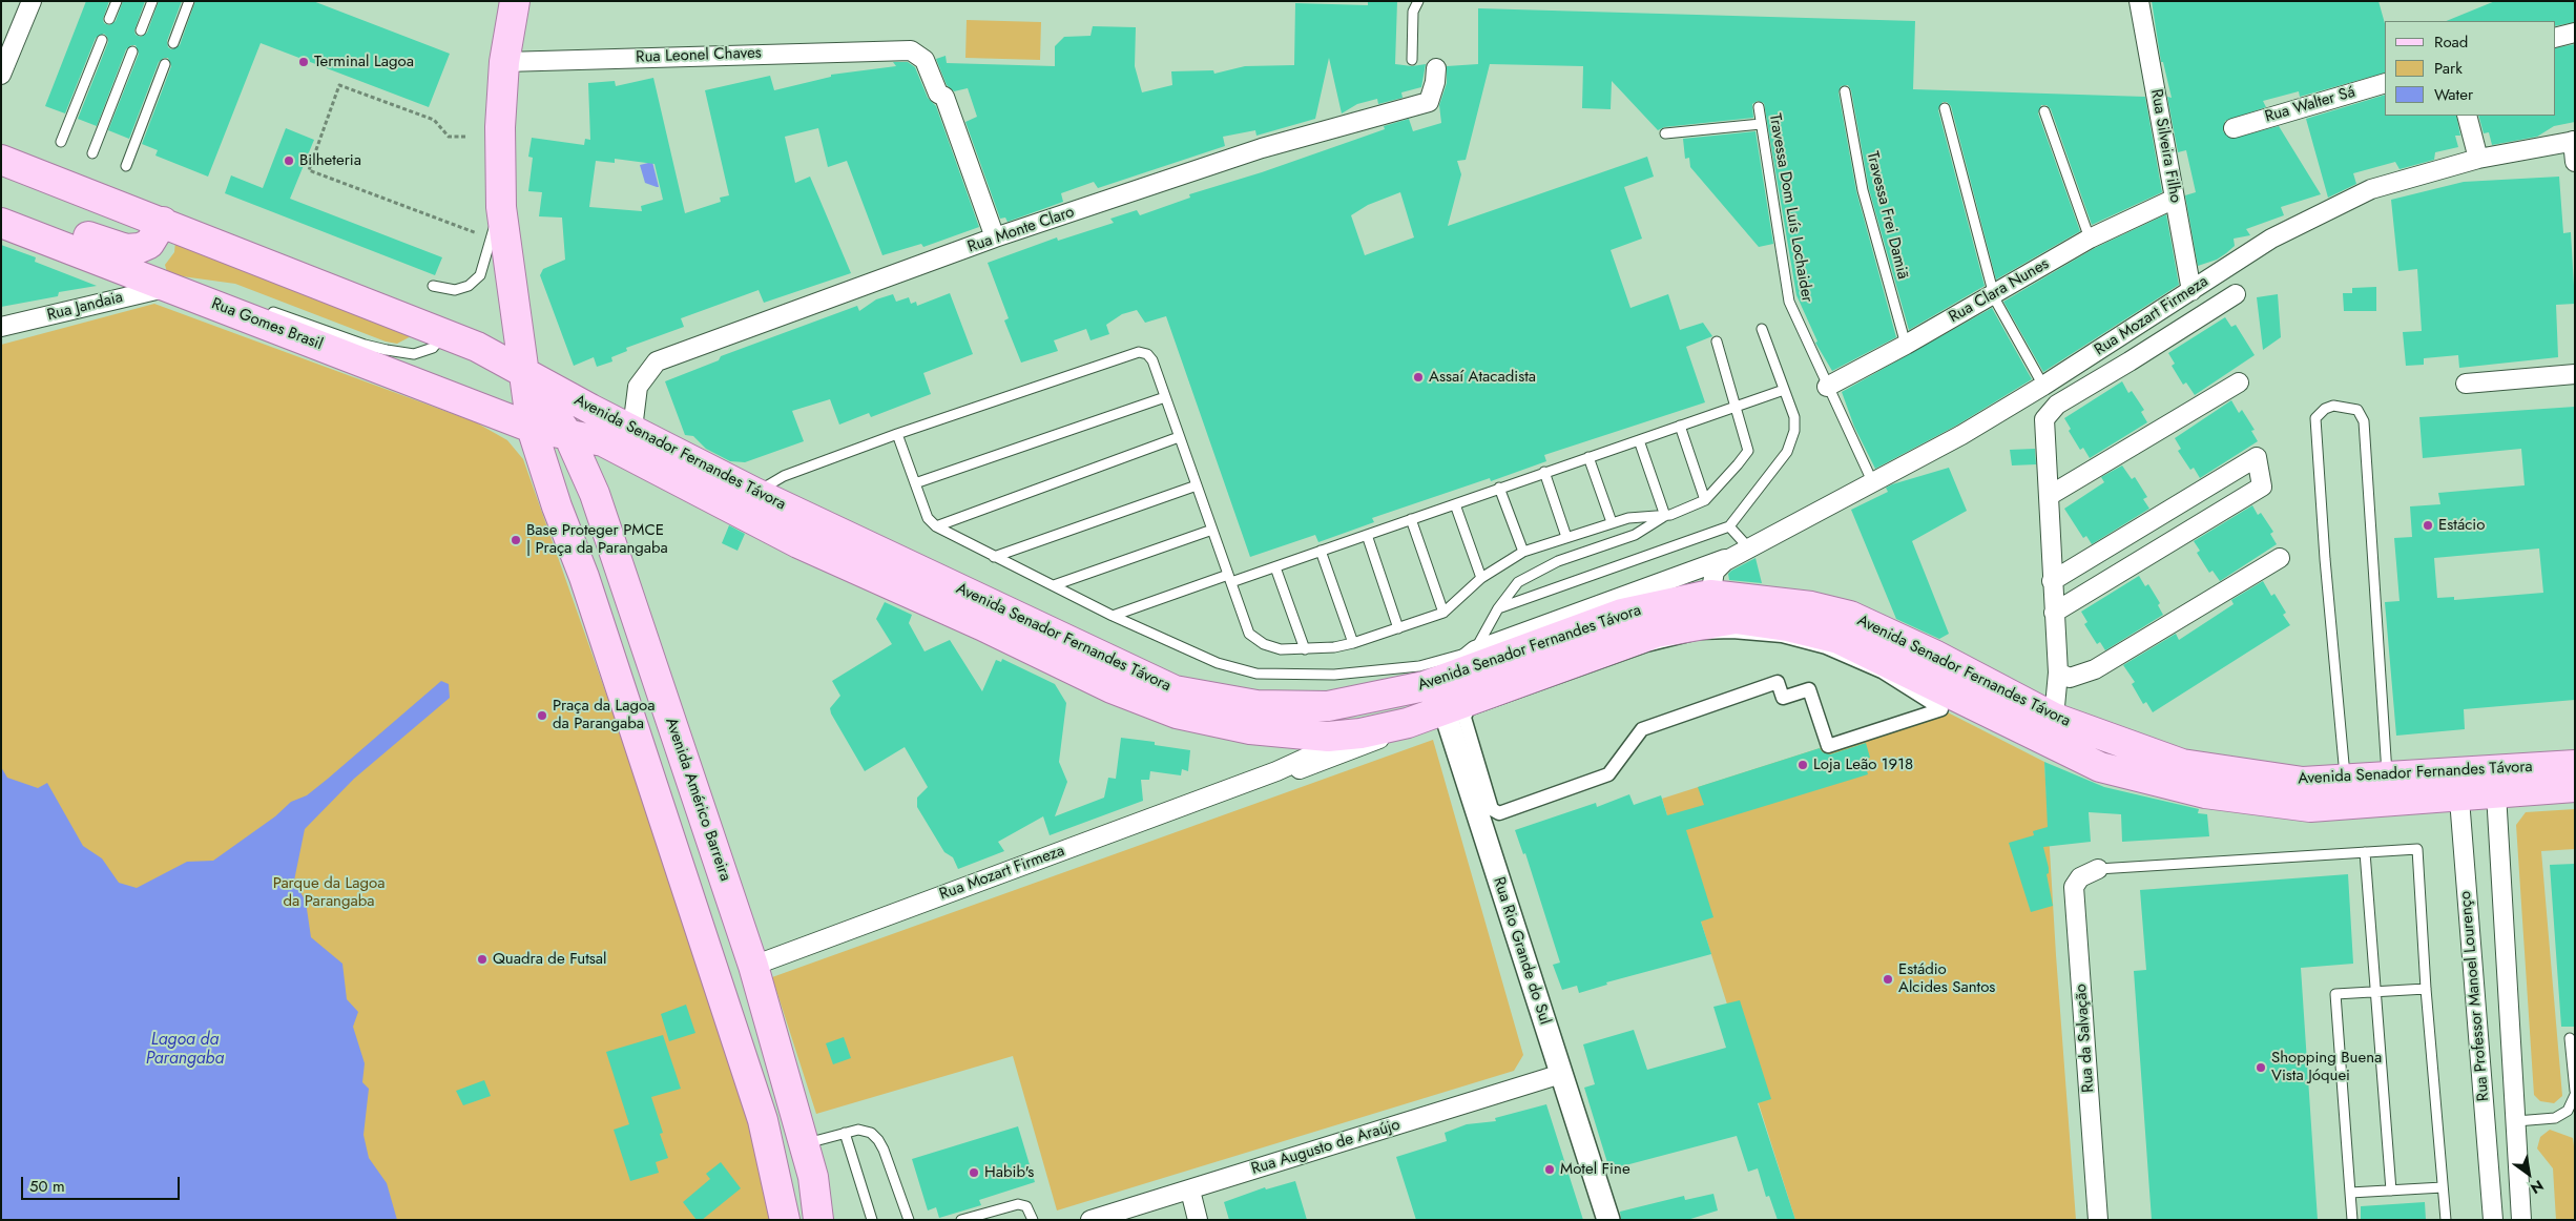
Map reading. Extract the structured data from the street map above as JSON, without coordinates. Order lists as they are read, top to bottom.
{
  "streets": {
    "main road": ["Rua Gomes Brasil", "Avenida Senador Fernandes Távora", "Avenida Américo Barreira"],
    "street": [
      "Rua Leonel Chaves",
      "Rua Walter Sá",
      "Rua Silveira Filho",
      "Rua Monte Claro",
      "Rua Clara Nunes",
      "Rua Jandaia",
      "Rua Mozart Firmeza",
      "Rua Rio Grande do Sul",
      "Rua Professor Manoel Lourenço",
      "Rua da Salvação",
      "Rua Augusto de Araújo"
    ],
    "lane": ["Travessa Dom Luís Lochaider", "Travessa Frei Damiã"]
  },
  "crossings": [
    ["Rua Leonel Chaves", "Rua Monte Claro"],
    ["Rua Silveira Filho", "Rua Clara Nunes"],
    ["Rua Silveira Filho", "Rua Mozart Firmeza"],
    ["Travessa Dom Luís Lochaider", "Rua Clara Nunes"],
    ["Travessa Dom Luís Lochaider", "Rua Mozart Firmeza"],
    ["Travessa Frei Damiã", "Rua Clara Nunes"],
    ["Rua Monte Claro", "Avenida Senador Fernandes Távora"],
    ["Rua Jandaia", "Rua Gomes Brasil"],
    ["Rua Mozart Firmeza", "Avenida Senador Fernandes Távora"],
    ["Rua Mozart Firmeza", "Avenida Américo Barreira"],
    ["Rua Mozart Firmeza", "Rua Rio Grande do Sul"],
    ["Rua Gomes Brasil", "Avenida Senador Fernandes Távora"],
    ["Avenida Senador Fernandes Távora", "Avenida Américo Barreira"],
    ["Avenida Senador Fernandes Távora", "Rua Rio Grande do Sul"],
    ["Avenida Senador Fernandes Távora", "Rua Professor Manoel Lourenço"],
    ["Rua Rio Grande do Sul", "Rua Augusto de Araújo"]
  ],
  "water": ["Lagoa da Parangaba"],
  "parks": ["Parque da Lagoa da Parangaba"],
  "places": [
    "Terminal Lagoa",
    "Bilheteria",
    "Assaí Atacadista",
    "Estácio",
    "Base Proteger PMCE | Praça da Parangaba",
    "Praça da Lagoa da Parangaba",
    "Loja Leão 1918",
    "Quadra de Futsal",
    "Estádio Alcides Santos",
    "Shopping Buena Vista Jóquei",
    "Motel Fine",
    "Habib's"
  ],
  "legend": ["Road", "Park", "Water"],
  "scale_bar": "50 m",
  "north": "bottom right"
}
